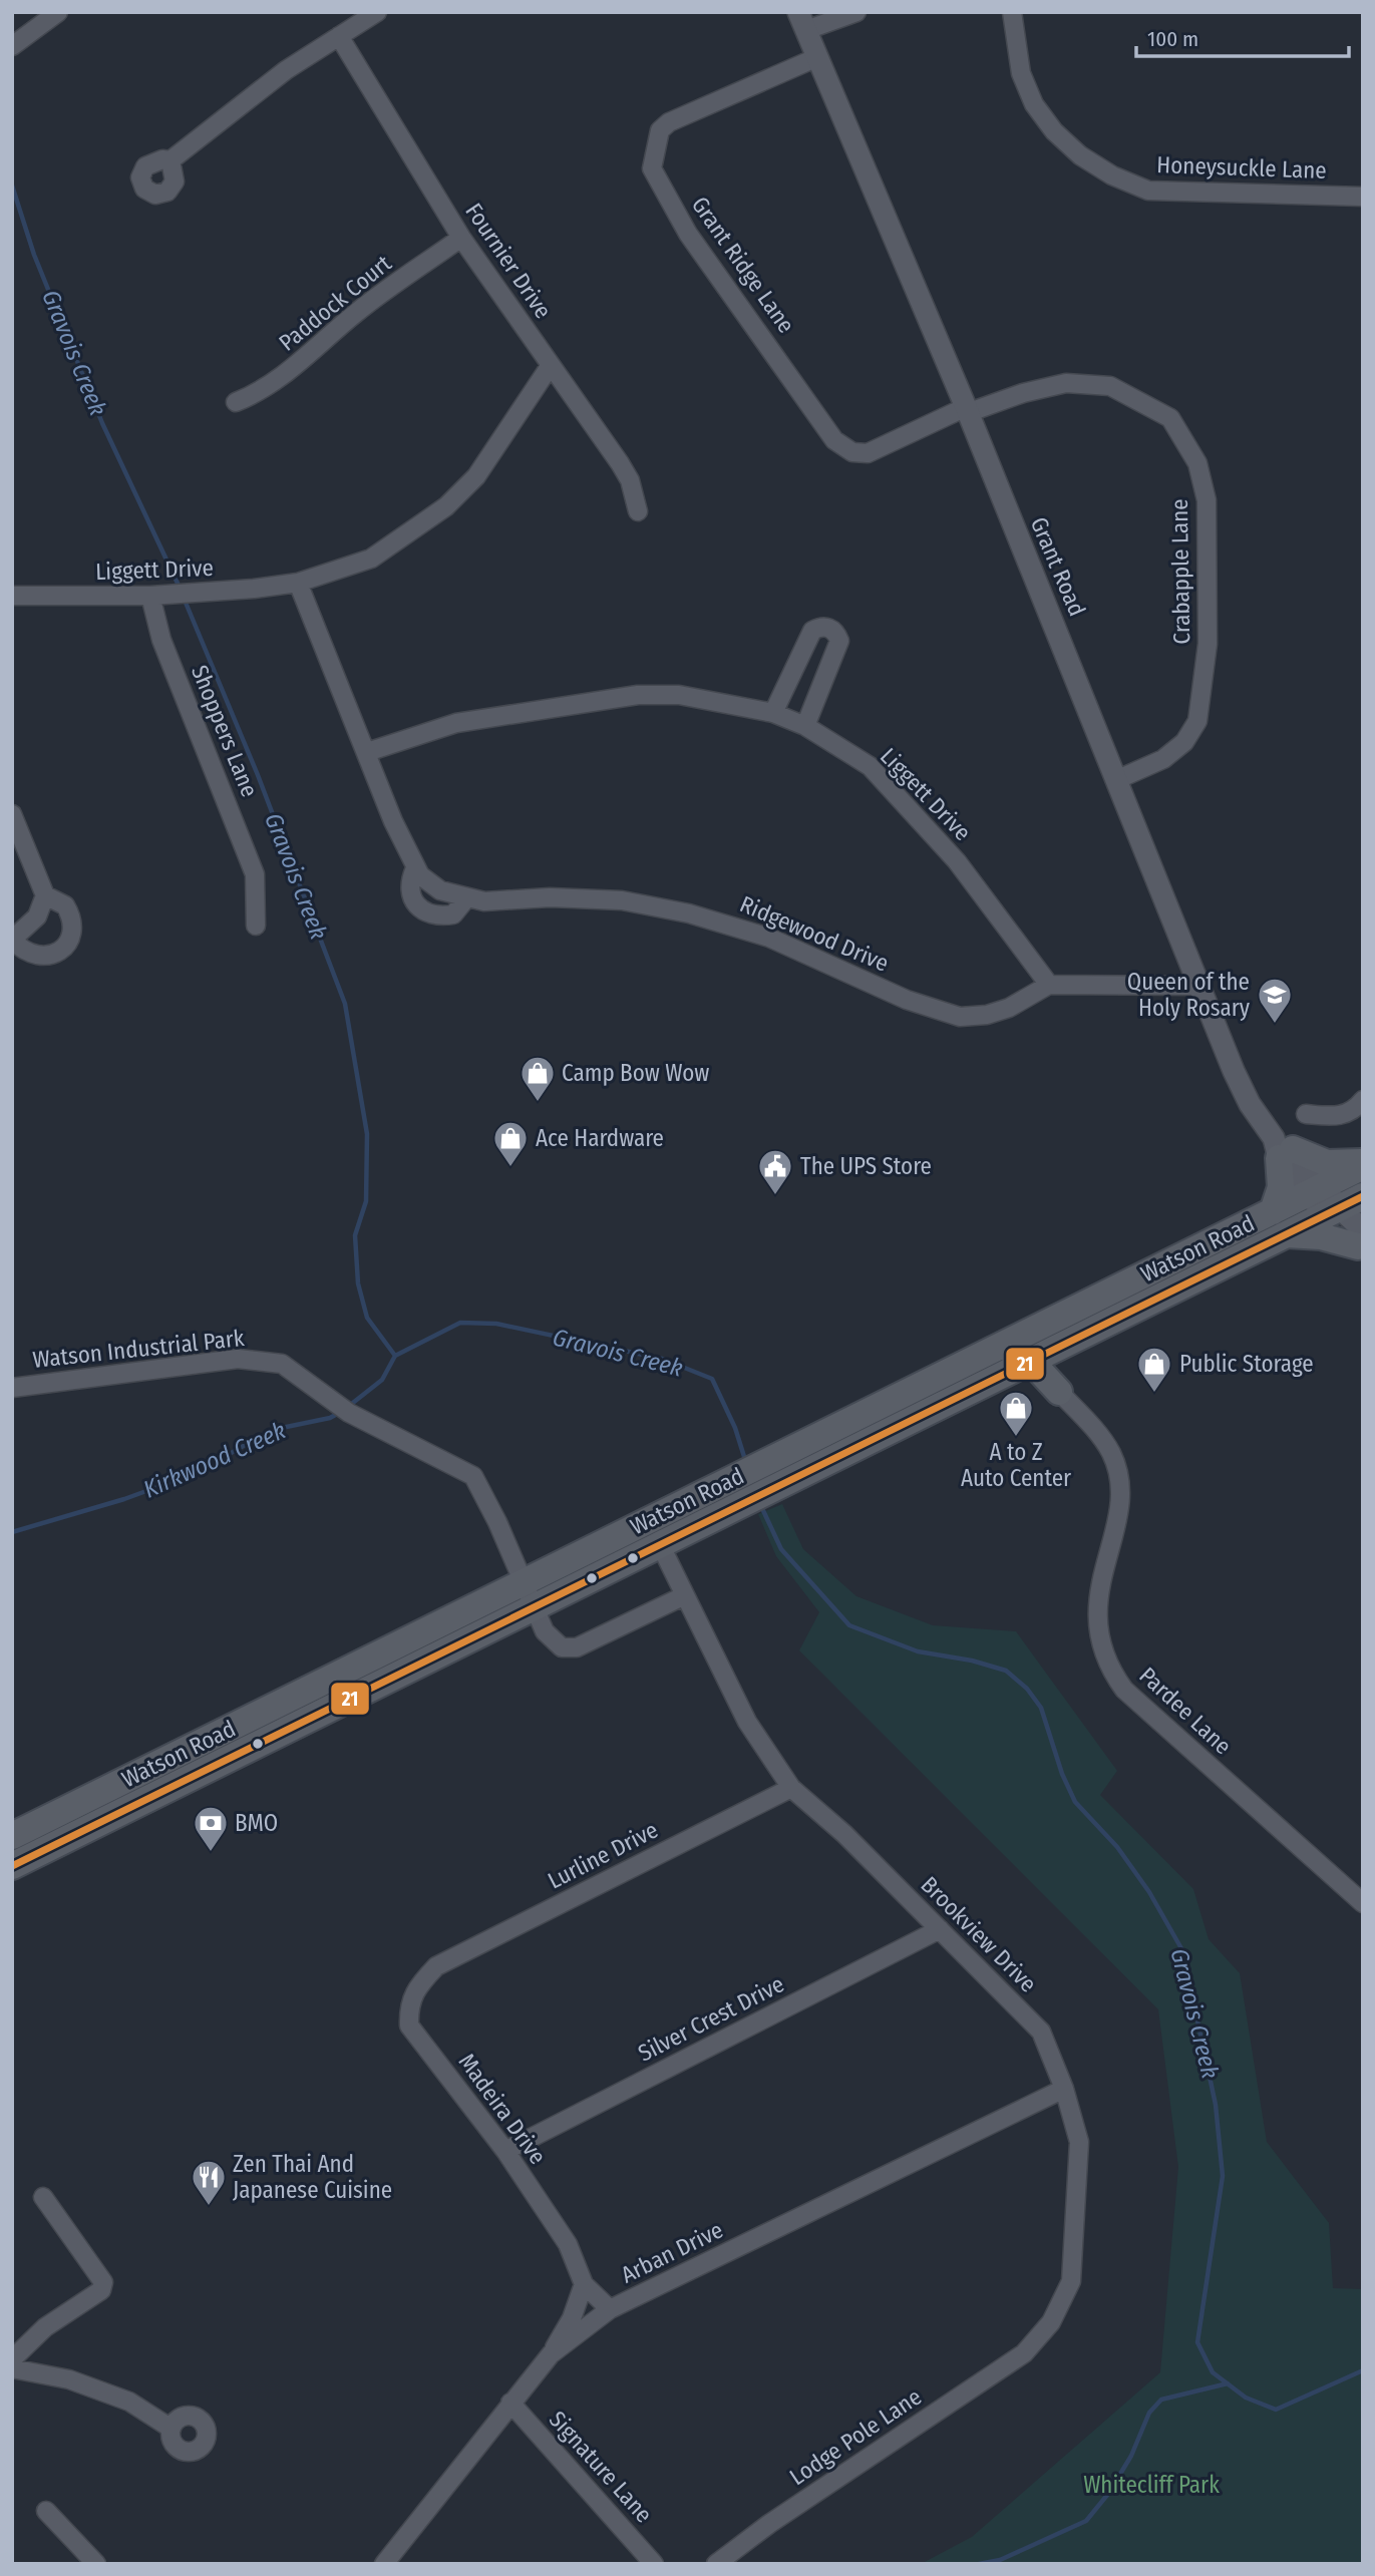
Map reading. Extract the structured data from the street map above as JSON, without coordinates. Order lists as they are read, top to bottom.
{
  "streets": {
    "main road": ["Watson Road"],
    "street": [
      "Honeysuckle Lane",
      "Fournier Drive",
      "Grant Ridge Lane",
      "Paddock Court",
      "Grant Road",
      "Liggett Drive",
      "Crabapple Lane",
      "Shoppers Lane",
      "Ridgewood Drive",
      "Watson Industrial Park",
      "Pardee Lane",
      "Lurline Drive",
      "Brookview Drive",
      "Silver Crest Drive",
      "Madeira Drive",
      "Arban Drive",
      "Lodge Pole Lane",
      "Signature Lane"
    ]
  },
  "crossings": [
    ["Fournier Drive", "Paddock Court"],
    ["Fournier Drive", "Liggett Drive"],
    ["Grant Ridge Lane", "Grant Road"],
    ["Grant Ridge Lane", "Crabapple Lane"],
    ["Grant Road", "Crabapple Lane"],
    ["Grant Road", "Watson Road"],
    ["Liggett Drive", "Shoppers Lane"],
    ["Liggett Drive", "Ridgewood Drive"],
    ["Watson Road", "Watson Industrial Park"],
    ["Watson Road", "Brookview Drive"],
    ["Lurline Drive", "Brookview Drive"],
    ["Lurline Drive", "Madeira Drive"],
    ["Brookview Drive", "Silver Crest Drive"],
    ["Brookview Drive", "Arban Drive"],
    ["Brookview Drive", "Lodge Pole Lane"],
    ["Silver Crest Drive", "Madeira Drive"],
    ["Madeira Drive", "Arban Drive"],
    ["Arban Drive", "Signature Lane"]
  ],
  "water": ["Gravois Creek", "Kirkwood Creek"],
  "parks": ["Whitecliff Park"],
  "places": {
    "school or university": ["Queen of the Holy Rosary"],
    "shop": [
      "Camp Bow Wow",
      "Ace Hardware",
      "Public Storage",
      "A to Z Auto Center"
    ],
    "public building": ["The UPS Store"],
    "bank": ["BMO"],
    "restaurant": ["Zen Thai And Japanese Cuisine"]
  },
  "lines": ["transit line 21"],
  "scale_bar": "100 m"
}
